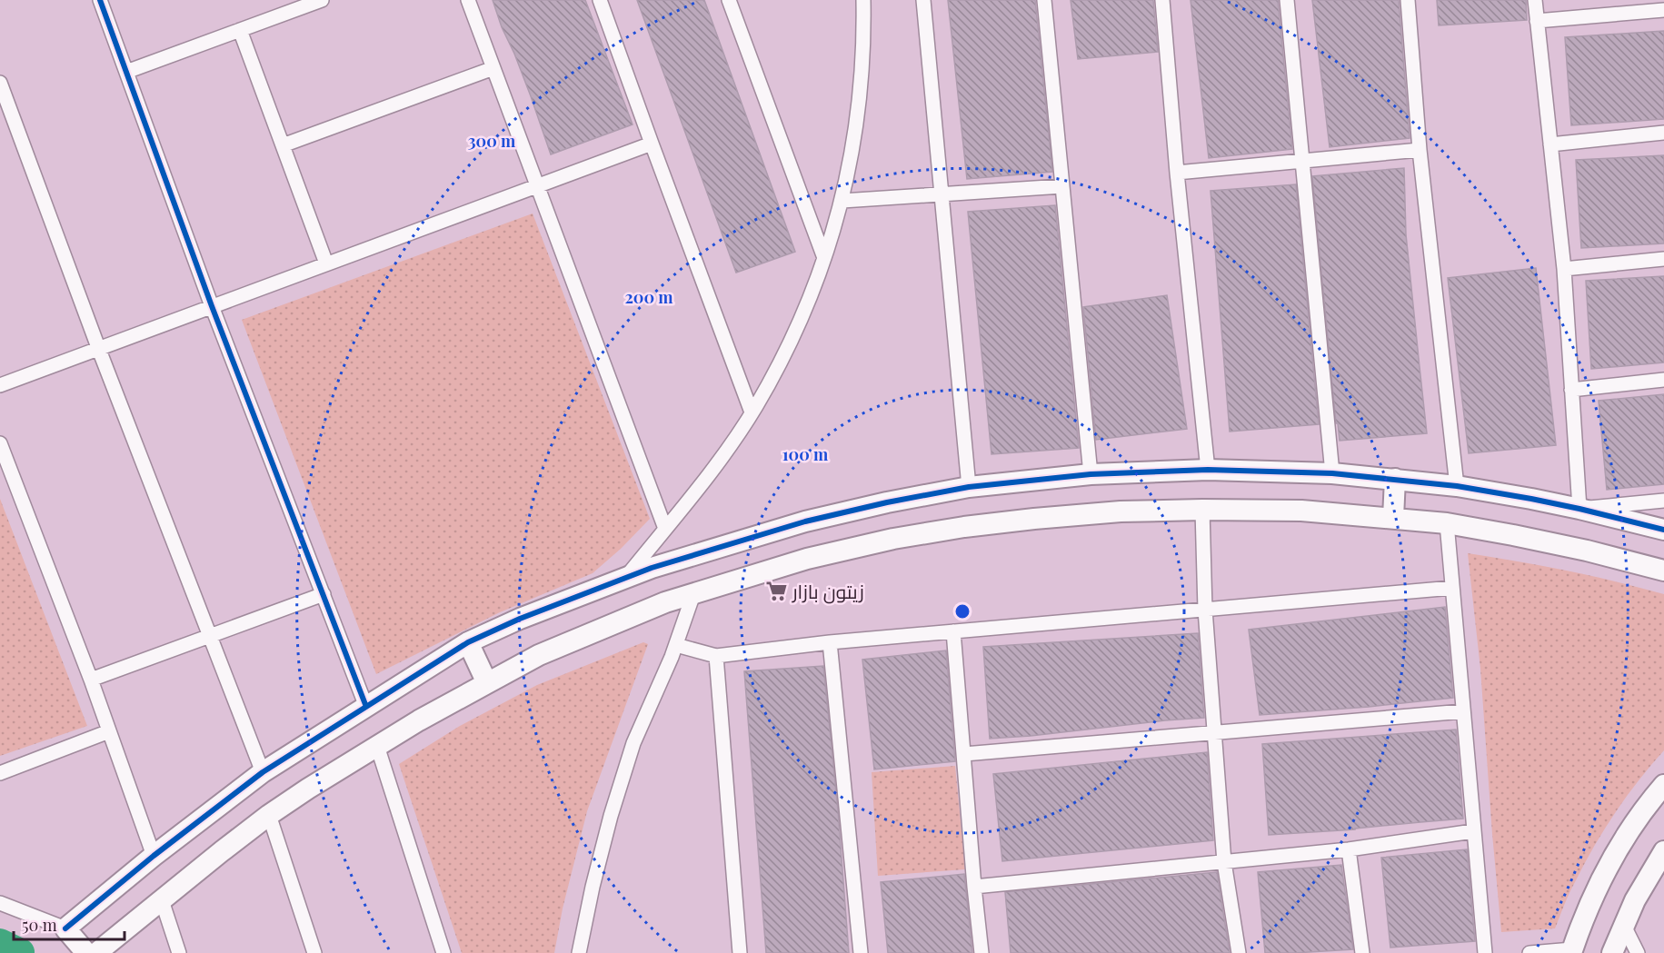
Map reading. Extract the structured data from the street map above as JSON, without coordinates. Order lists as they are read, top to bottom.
{
  "places": {
    "supermarket": ["زيتون بازار"]
  },
  "scale_bar": "50 m",
  "rings": ["300 m", "200 m", "100 m"]
}
